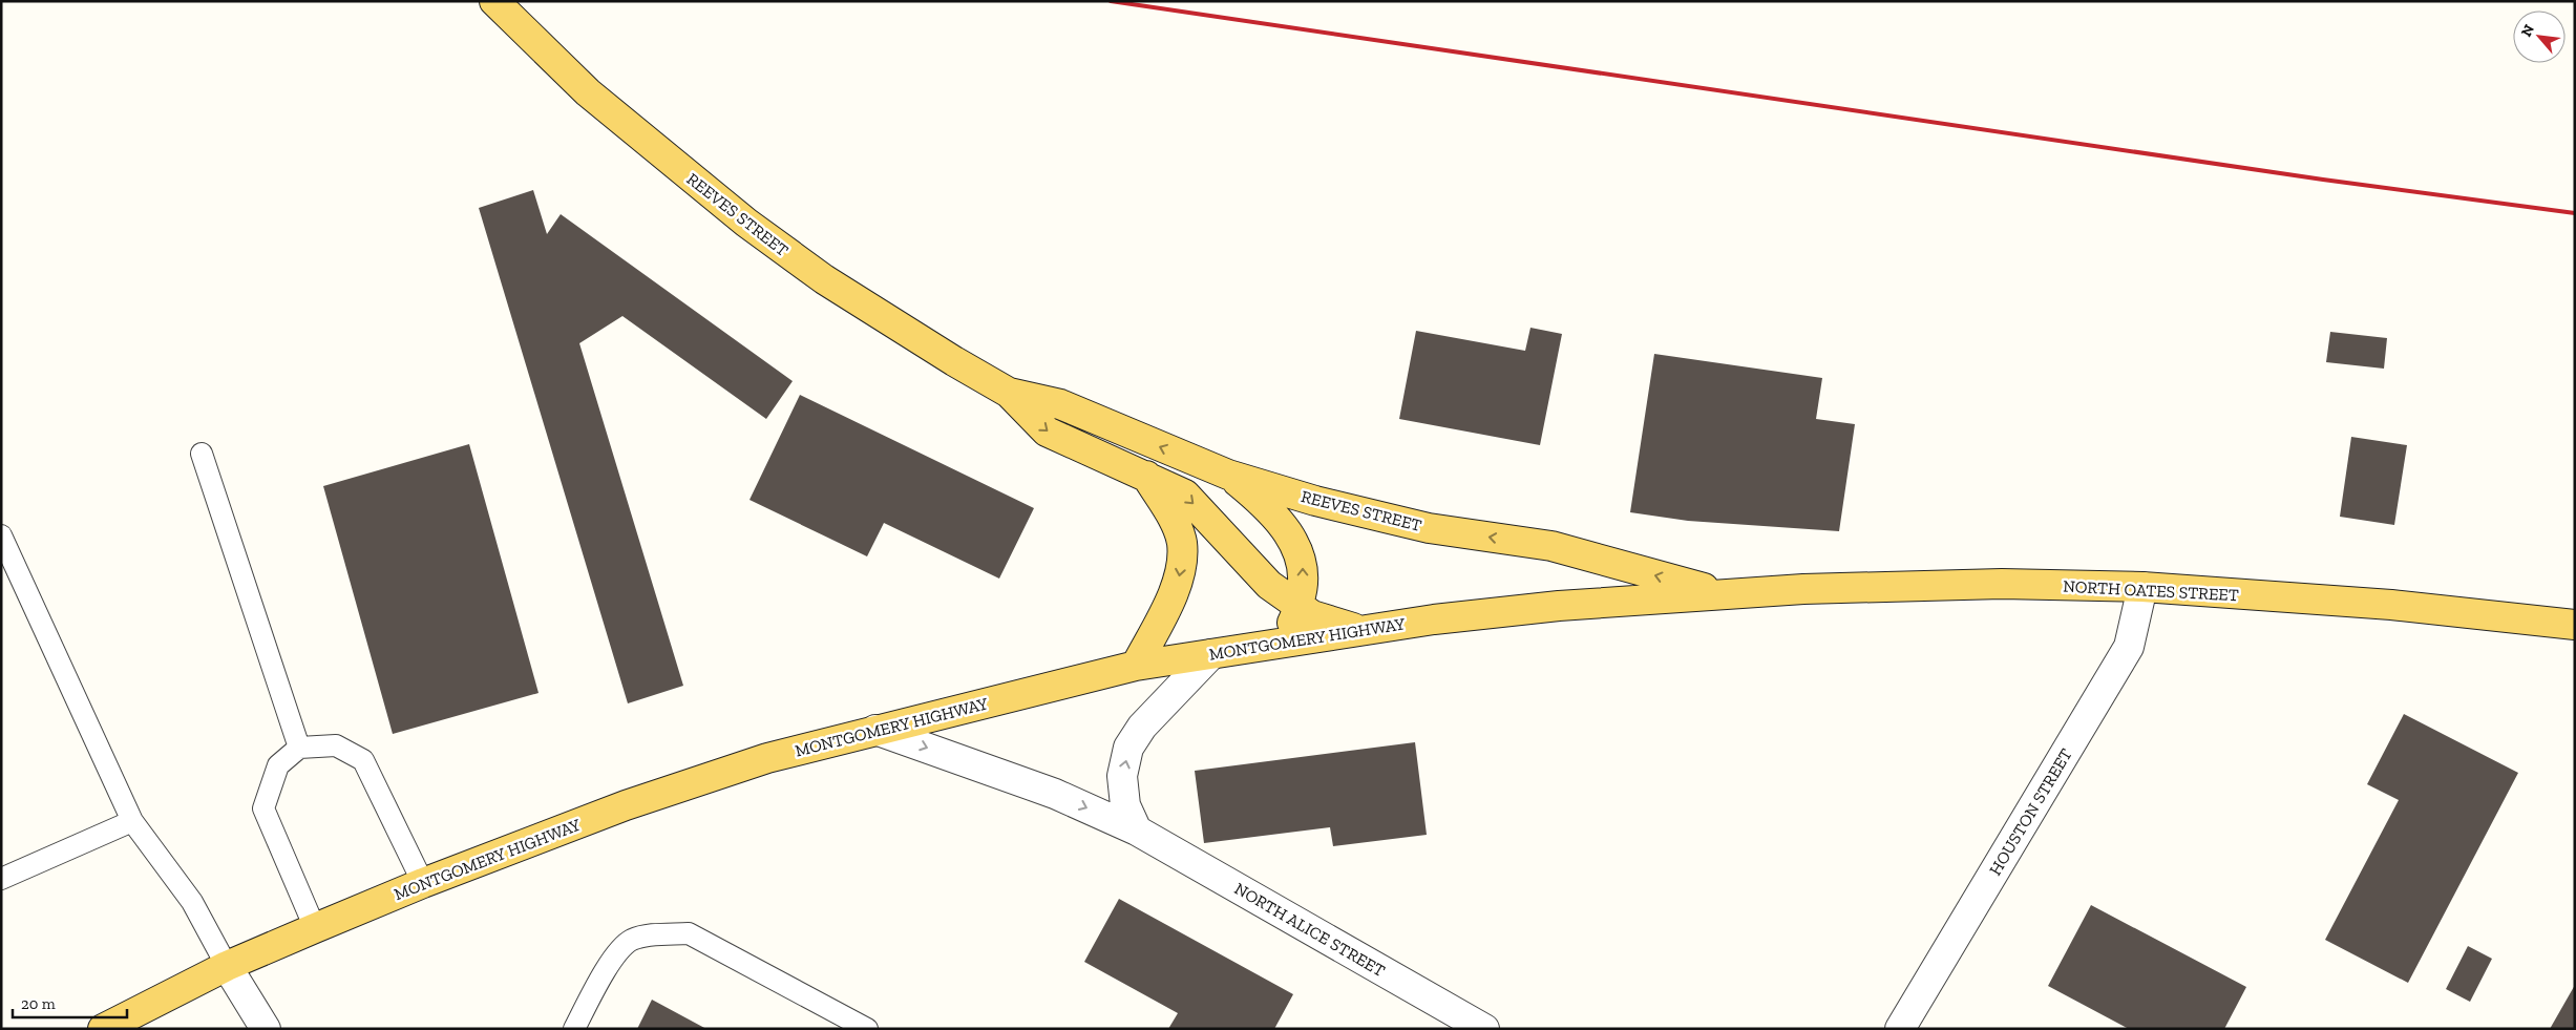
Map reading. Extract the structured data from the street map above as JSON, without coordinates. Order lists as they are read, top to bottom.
{
  "streets": {
    "main road": ["REEVES STREET", "NORTH OATES STREET", "MONTGOMERY HIGHWAY"],
    "street": ["HOUSTON STREET", "NORTH ALICE STREET"]
  },
  "crossings": [
    ["REEVES STREET", "NORTH OATES STREET"],
    ["REEVES STREET", "MONTGOMERY HIGHWAY"],
    ["NORTH OATES STREET", "MONTGOMERY HIGHWAY"],
    ["NORTH OATES STREET", "HOUSTON STREET"],
    ["MONTGOMERY HIGHWAY", "NORTH ALICE STREET"]
  ],
  "one_way": ["NORTH ALICE STREET"],
  "scale_bar": "20 m",
  "north": "top left"
}
